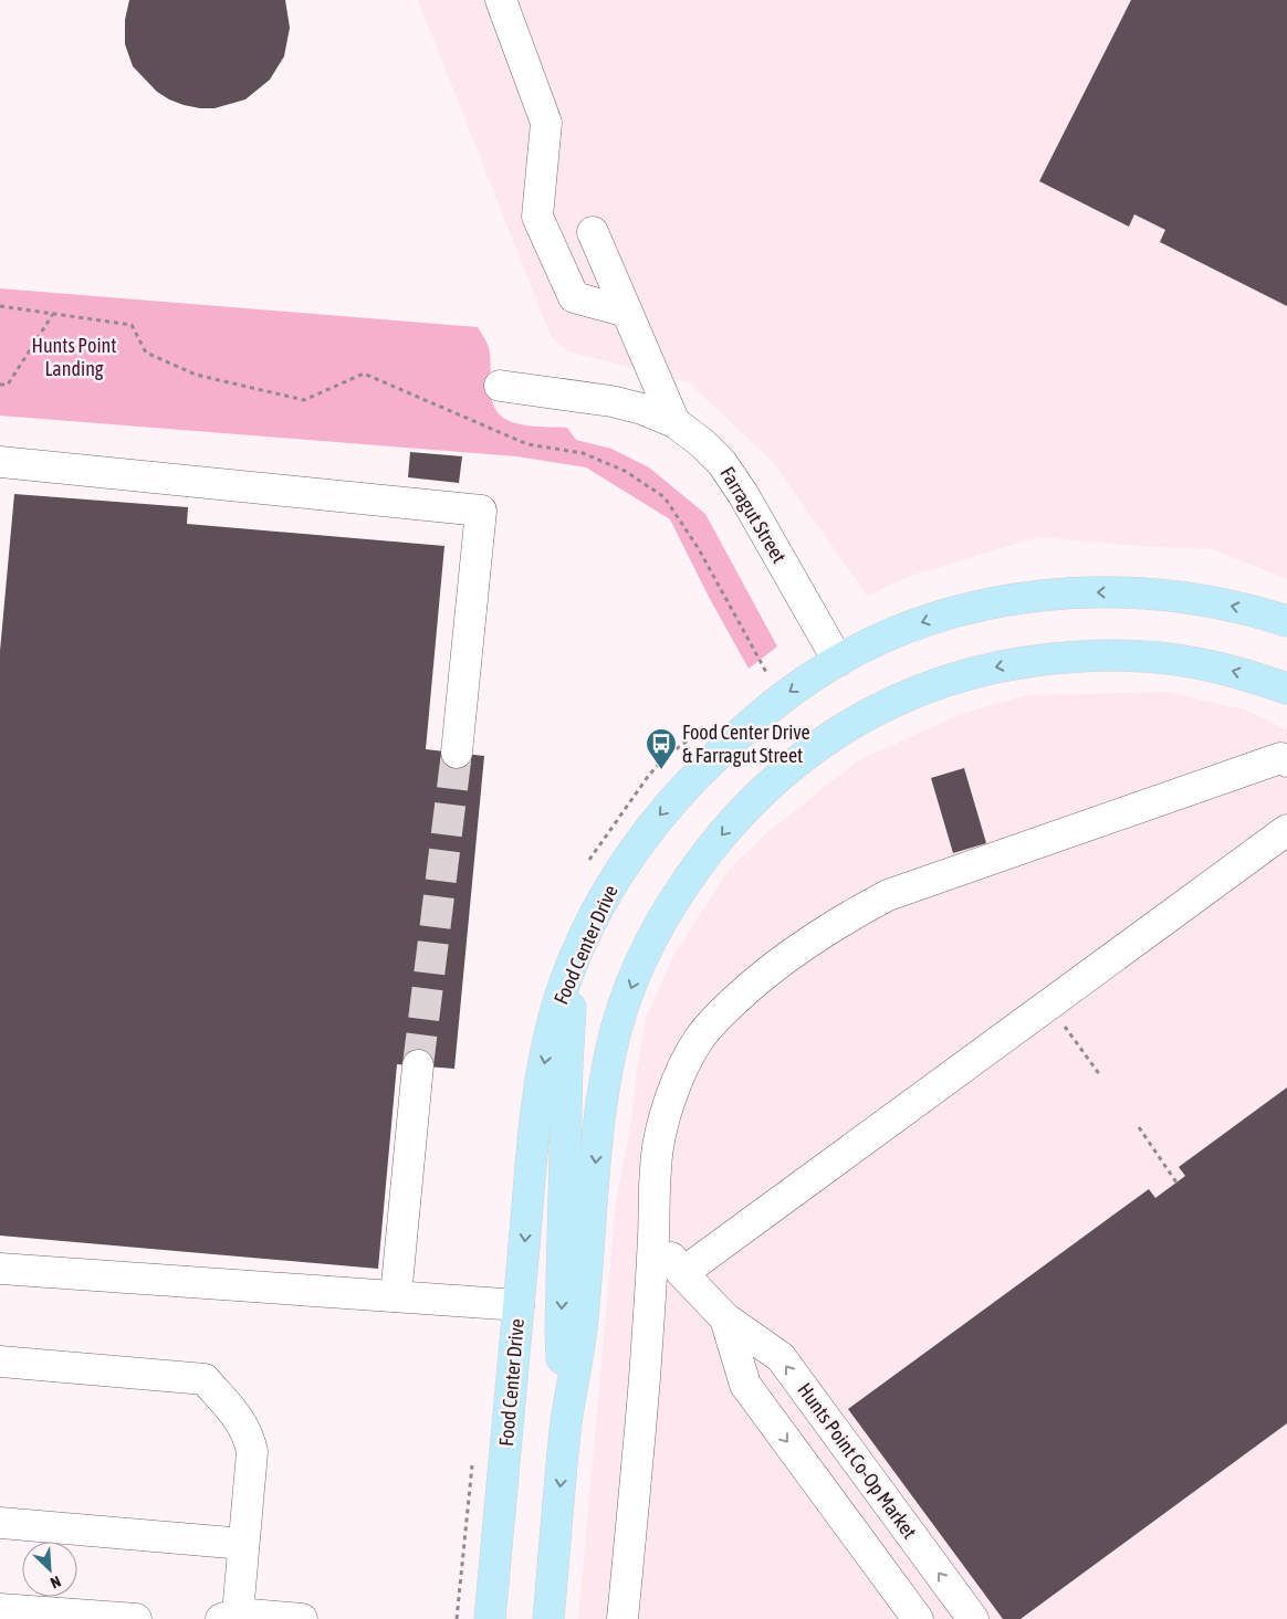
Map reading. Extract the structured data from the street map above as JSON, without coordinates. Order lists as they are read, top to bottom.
{
  "streets": {
    "main road": ["Food Center Drive"],
    "street": ["Farragut Street", "Hunts Point Co-Op Market"]
  },
  "crossings": [
    ["Farragut Street", "Food Center Drive"]
  ],
  "one_way": ["Food Center Drive"],
  "parks": ["Hunts Point Landing"],
  "places": {
    "bus stop": ["Food Center Drive & Farragut Street"]
  },
  "north": "bottom right"
}
